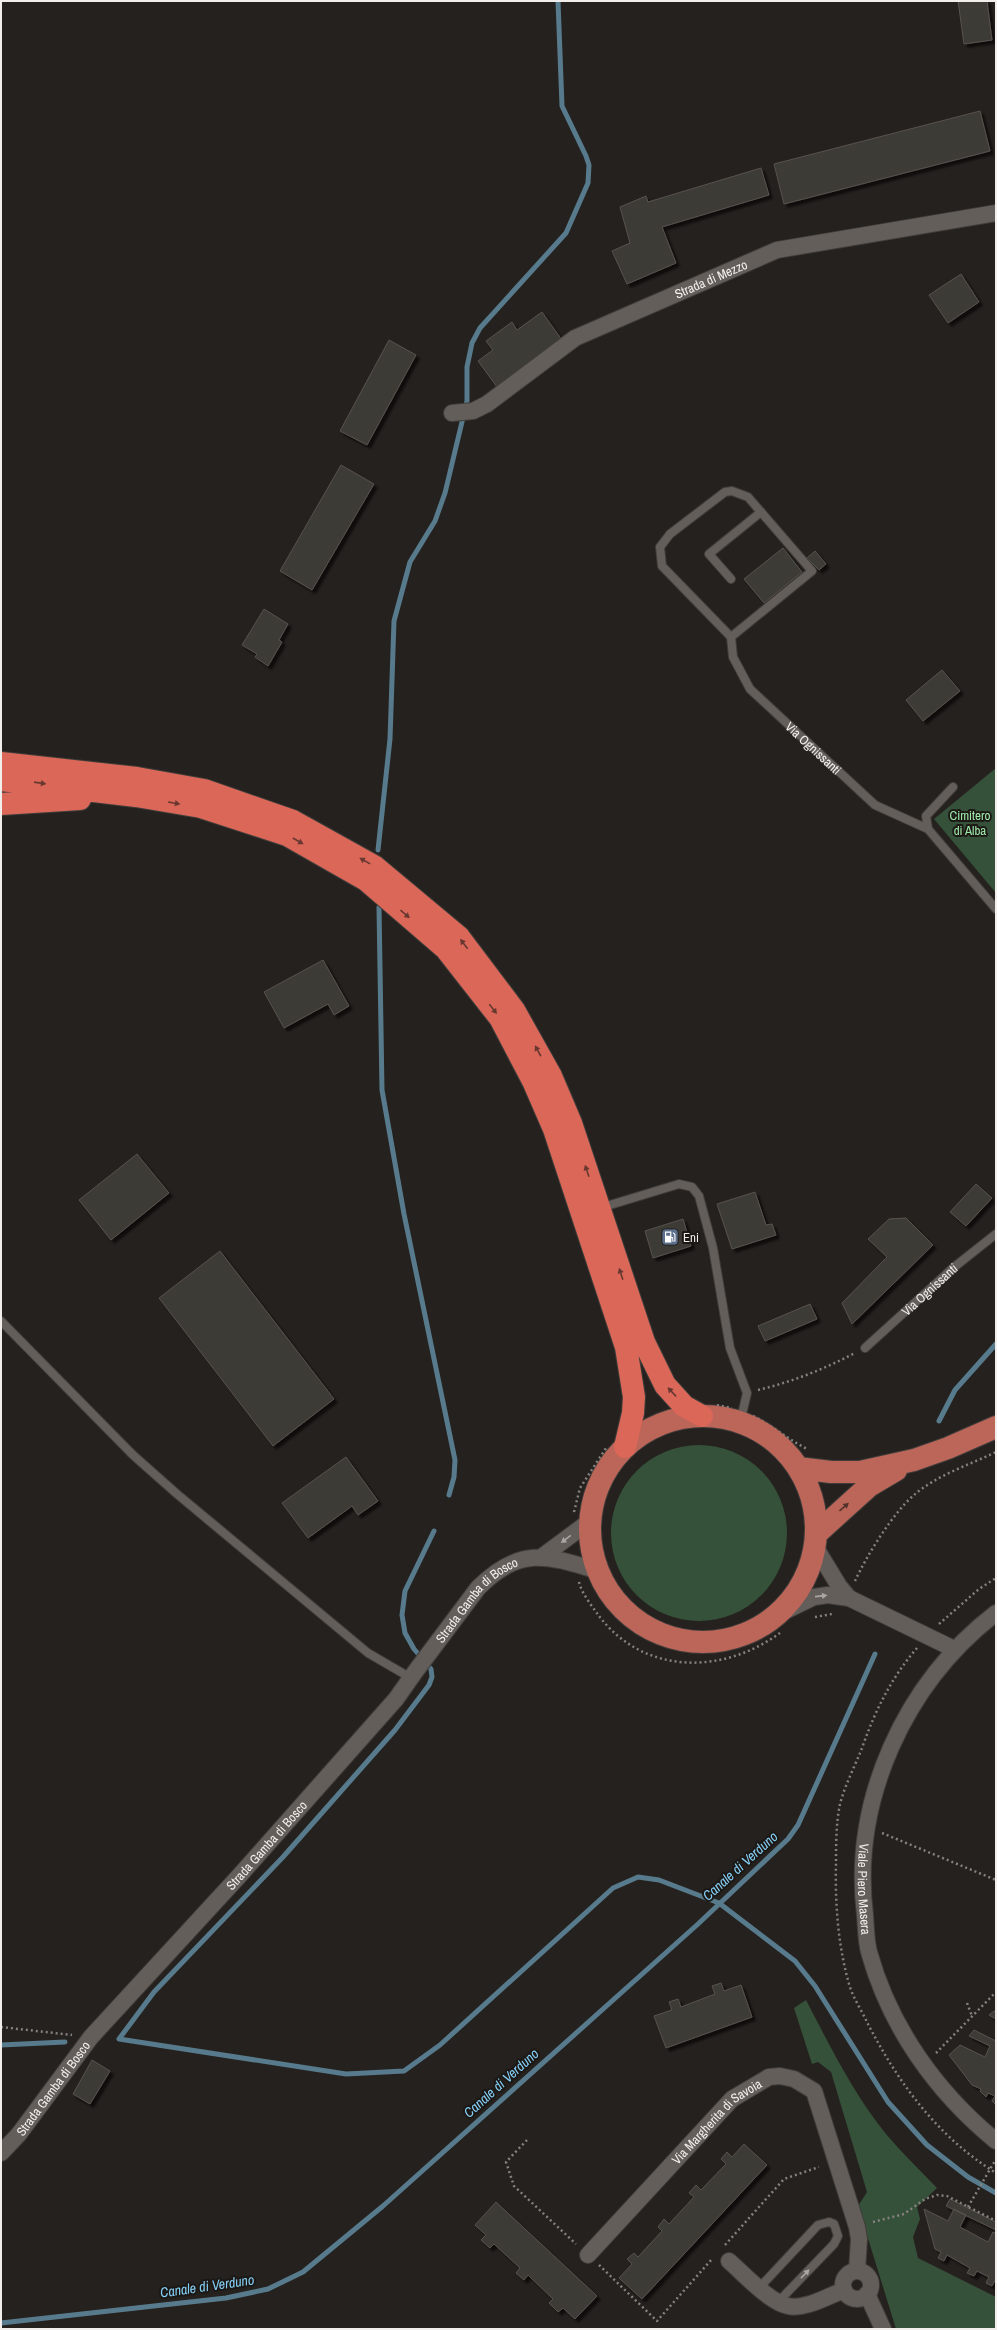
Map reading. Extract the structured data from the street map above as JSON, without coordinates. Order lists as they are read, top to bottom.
{
  "streets": {
    "street": [
      "Strada di Mezzo",
      "Strada Gamba di Bosco",
      "Viale Piero Masera",
      "Via Margherita di Savoia"
    ],
    "lane": ["Via Ognissanti"]
  },
  "water": ["Canale di Verduno"],
  "parks": ["Cimitero di Alba"],
  "places": {
    "fuel station": ["Eni"]
  }
}
